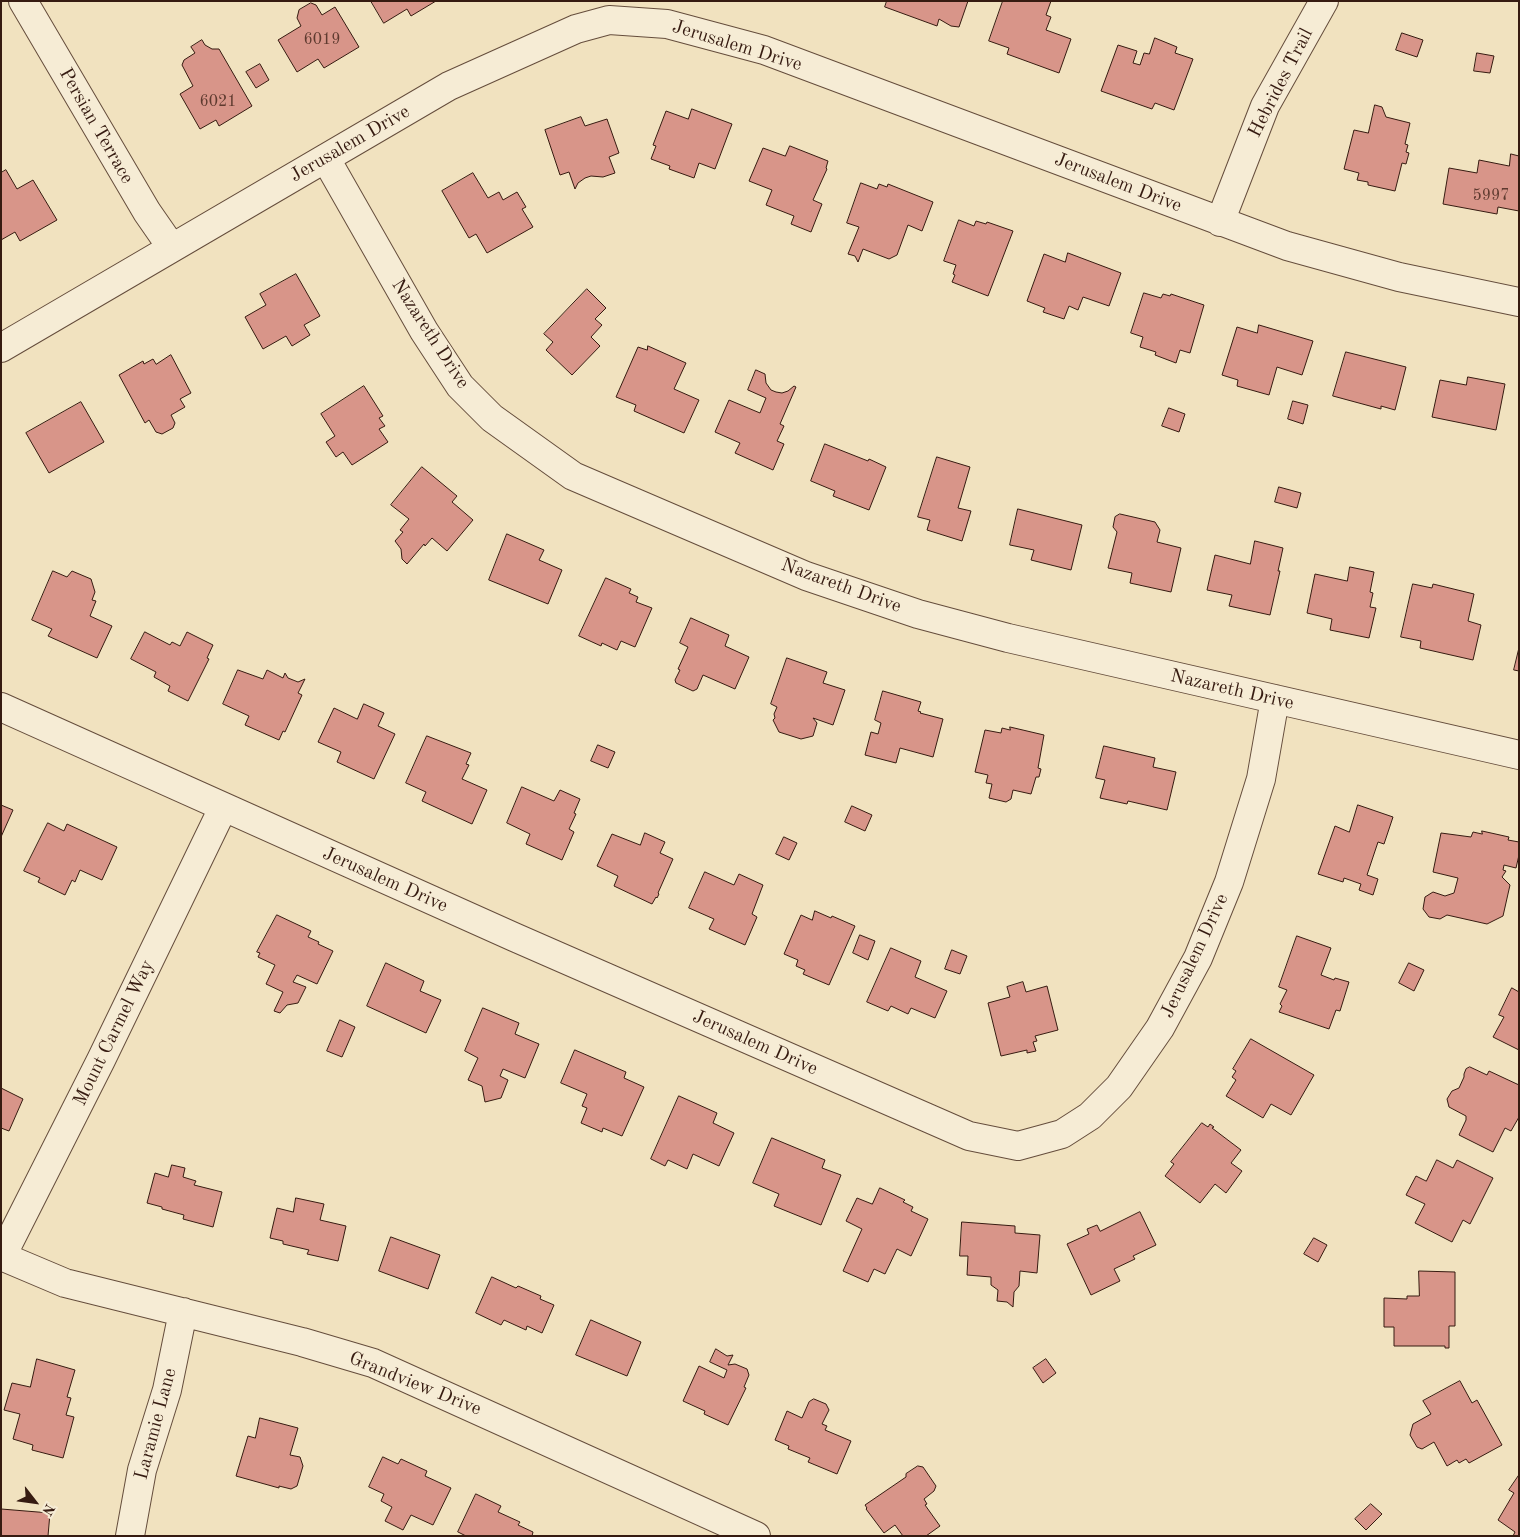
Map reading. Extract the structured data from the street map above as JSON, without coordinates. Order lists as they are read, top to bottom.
{
  "streets": {
    "street": [
      "Jerusalem Drive",
      "Hebrides Trail",
      "Persian Terrace",
      "Nazareth Drive",
      "Mount Carmel Way",
      "Grandview Drive",
      "Laramie Lane"
    ]
  },
  "crossings": [
    ["Jerusalem Drive", "Hebrides Trail"],
    ["Jerusalem Drive", "Persian Terrace"],
    ["Jerusalem Drive", "Nazareth Drive"],
    ["Jerusalem Drive", "Mount Carmel Way"],
    ["Mount Carmel Way", "Grandview Drive"],
    ["Grandview Drive", "Laramie Lane"]
  ],
  "house_numbers": ["6019", "6021", "5997"],
  "north": "bottom right"
}
